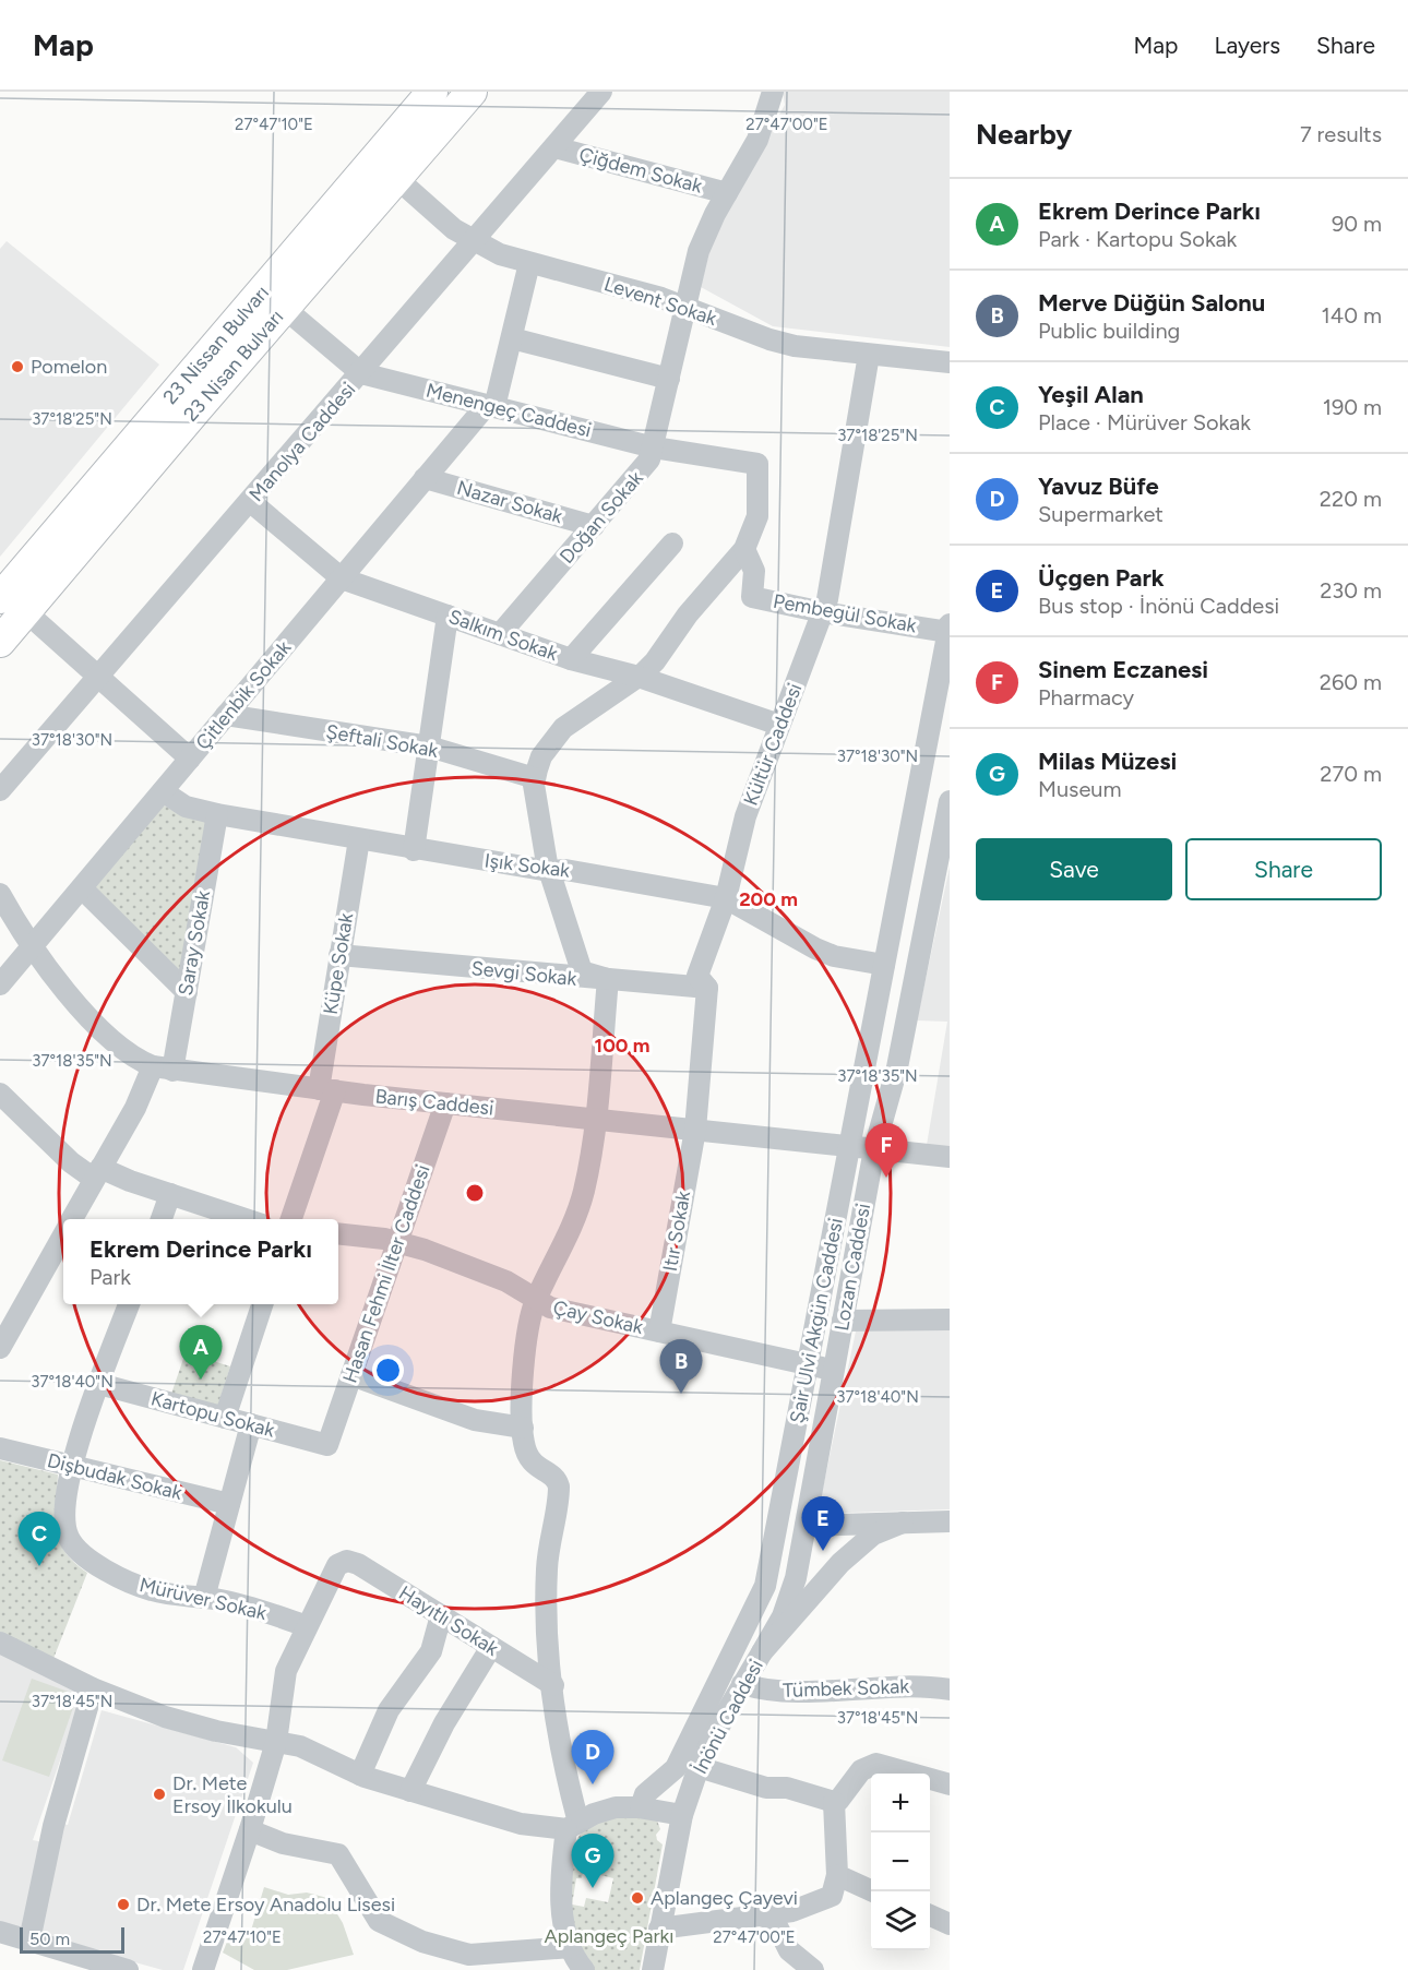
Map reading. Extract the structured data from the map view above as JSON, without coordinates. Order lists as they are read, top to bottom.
{
  "streets": {
    "highway": ["23 Nissan Bulvarı", "23 Nisan Bulvarı"],
    "street": [
      "Çiğdem Sokak",
      "Levent Sokak",
      "Menengeç Caddesi",
      "Manolya Caddesi",
      "Nazar Sokak",
      "Doğan Sokak",
      "Pembegül Sokak",
      "Salkım Sokak",
      "Çitlenbik Sokak",
      "Şeftali Sokak",
      "Kültür Caddesi",
      "Işık Sokak",
      "Saray Sokak",
      "Küpe Sokak",
      "Sevgi Sokak",
      "Barış Caddesi",
      "Itır Sokak",
      "Lozan Caddesi",
      "Hasan Fehmi İlter Caddesi",
      "Çay Sokak",
      "Şair Ulvi Akgün Caddesi",
      "Kartopu Sokak",
      "Dişbudak Sokak",
      "Mürüver Sokak",
      "Hayıtlı Sokak",
      "Tümbek Sokak",
      "İnönü Caddesi"
    ]
  },
  "crossings": [
    ["Çiğdem Sokak", "Manolya Caddesi"],
    ["Çiğdem Sokak", "Doğan Sokak"],
    ["Levent Sokak", "23 Nisan Bulvarı"],
    ["Levent Sokak", "Manolya Caddesi"],
    ["Levent Sokak", "Doğan Sokak"],
    ["Levent Sokak", "Kültür Caddesi"],
    ["23 Nissan Bulvarı", "23 Nisan Bulvarı"],
    ["23 Nisan Bulvarı", "Menengeç Caddesi"],
    ["Menengeç Caddesi", "Manolya Caddesi"],
    ["Menengeç Caddesi", "Doğan Sokak"],
    ["Menengeç Caddesi", "Pembegül Sokak"],
    ["Menengeç Caddesi", "Çitlenbik Sokak"],
    ["Manolya Caddesi", "Salkım Sokak"],
    ["Nazar Sokak", "Doğan Sokak"],
    ["Nazar Sokak", "Çitlenbik Sokak"],
    ["Doğan Sokak", "Salkım Sokak"],
    ["Pembegül Sokak", "Kültür Caddesi"],
    ["Pembegül Sokak", "Şair Ulvi Akgün Caddesi"],
    ["Salkım Sokak", "Çitlenbik Sokak"],
    ["Salkım Sokak", "Kültür Caddesi"],
    ["Çitlenbik Sokak", "Şeftali Sokak"],
    ["Çitlenbik Sokak", "Işık Sokak"],
    ["Çitlenbik Sokak", "Barış Caddesi"],
    ["Kültür Caddesi", "Işık Sokak"],
    ["Kültür Caddesi", "Sevgi Sokak"],
    ["Kültür Caddesi", "Barış Caddesi"],
    ["Kültür Caddesi", "Itır Sokak"],
    ["Işık Sokak", "Saray Sokak"],
    ["Işık Sokak", "Küpe Sokak"],
    ["Işık Sokak", "Şair Ulvi Akgün Caddesi"],
    ["Saray Sokak", "Barış Caddesi"],
    ["Küpe Sokak", "Sevgi Sokak"],
    ["Küpe Sokak", "Barış Caddesi"],
    ["Barış Caddesi", "Itır Sokak"],
    ["Barış Caddesi", "Lozan Caddesi"],
    ["Barış Caddesi", "Hasan Fehmi İlter Caddesi"],
    ["Barış Caddesi", "Şair Ulvi Akgün Caddesi"],
    ["Itır Sokak", "Çay Sokak"],
    ["Lozan Caddesi", "Çay Sokak"],
    ["Lozan Caddesi", "İnönü Caddesi"],
    ["Hasan Fehmi İlter Caddesi", "Çay Sokak"],
    ["Hasan Fehmi İlter Caddesi", "Kartopu Sokak"],
    ["Çay Sokak", "Şair Ulvi Akgün Caddesi"],
    ["Kartopu Sokak", "Mürüver Sokak"],
    ["Dişbudak Sokak", "Mürüver Sokak"],
    ["Mürüver Sokak", "Hayıtlı Sokak"],
    ["Tümbek Sokak", "İnönü Caddesi"]
  ],
  "parks": ["Aplangeç Parkı"],
  "places": [
    "Pomelon",
    "Dr. Mete Ersoy İlkokulu",
    "Aplangeç Çayevi",
    "Dr. Mete Ersoy Anadolu Lisesi"
  ],
  "scale_bar": "50 m",
  "page": {
    "header": "Map",
    "nav": ["Map", "Layers", "Share"],
    "heading": ["Nearby", "7 results"],
    "list": [
      {
        "mark": "A",
        "name": "Ekrem Derince Parkı",
        "note": "Park · Kartopu Sokak",
        "value": "90 m"
      },
      {
        "mark": "B",
        "name": "Merve Düğün Salonu",
        "note": "Public building",
        "value": "140 m"
      },
      {
        "mark": "C",
        "name": "Yeşil Alan",
        "note": "Place · Mürüver Sokak",
        "value": "190 m"
      },
      {
        "mark": "D",
        "name": "Yavuz Büfe",
        "note": "Supermarket",
        "value": "220 m"
      },
      {
        "mark": "E",
        "name": "Üçgen Park",
        "note": "Bus stop · İnönü Caddesi",
        "value": "230 m"
      },
      {
        "mark": "F",
        "name": "Sinem Eczanesi",
        "note": "Pharmacy",
        "value": "260 m"
      },
      {
        "mark": "G",
        "name": "Milas Müzesi",
        "note": "Museum",
        "value": "270 m"
      }
    ],
    "buttons": ["Save", "Share"],
    "pins": [
      "F",
      "A",
      "B",
      "E",
      "C",
      "D",
      "G"
    ],
    "popup": ["Ekrem Derince Parkı", "Park"],
    "map_buttons": ["+", "−"],
    "scale": "50 m"
  },
  "coordinates": [
    "27°47'10\"E",
    "27°47'00\"E",
    "37°18'25\"N",
    "37°18'30\"N",
    "37°18'35\"N",
    "37°18'40\"N",
    "37°18'45\"N"
  ],
  "rings": ["200 m", "100 m"]
}
